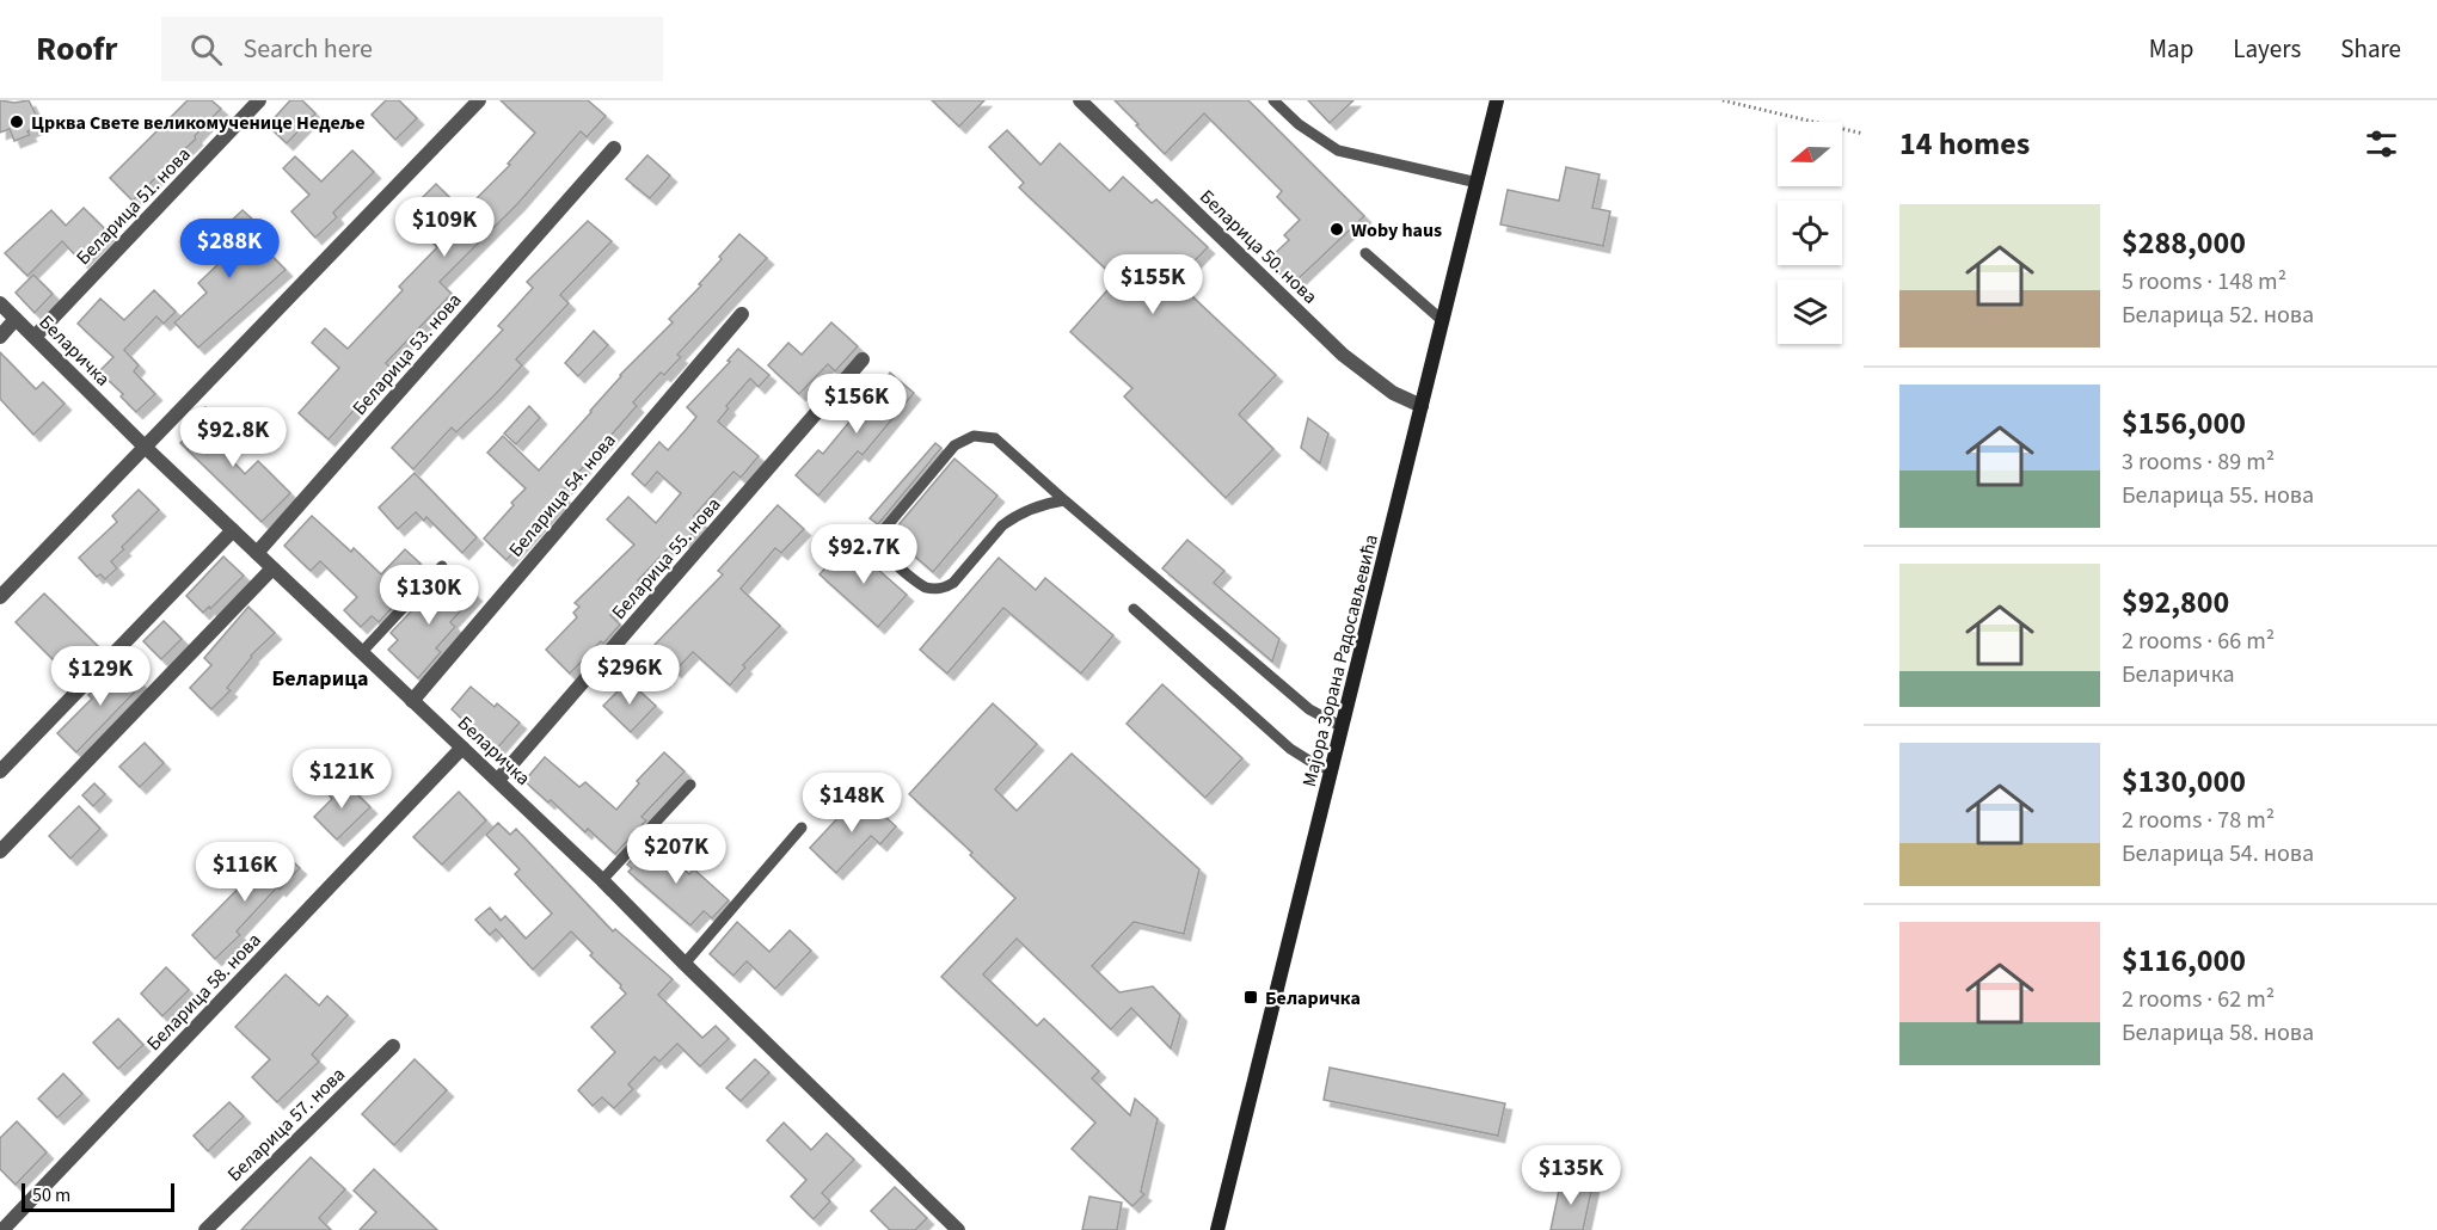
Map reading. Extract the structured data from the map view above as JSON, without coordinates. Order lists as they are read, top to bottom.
{
  "streets": {
    "main road": ["Мајора Зорана Радосављевића"],
    "street": [
      "Беларица 51. нова",
      "Беларица 50. нова",
      "Беларичка",
      "Беларица 53. нова",
      "Беларица 54. нова",
      "Беларица 55. нова",
      "Беларица 58. нова",
      "Беларица 57. нова"
    ]
  },
  "crossings": [
    ["Беларица 51. нова", "Беларичка"],
    ["Беларица 50. нова", "Мајора Зорана Радосављевића"],
    ["Беларичка", "Беларица 53. нова"],
    ["Беларичка", "Беларица 54. нова"],
    ["Беларичка", "Беларица 55. нова"],
    ["Беларичка", "Беларица 58. нова"]
  ],
  "districts": ["Беларица"],
  "places": {
    "other": ["Црква Свете великомученице Недеље", "Woby haus"],
    "transit": ["Беларичка"]
  },
  "scale_bar": "50 m",
  "north": "left",
  "page": {
    "header": "Roofr",
    "search": "Search here",
    "nav": ["Map", "Layers", "Share"],
    "heading": "14 homes",
    "list": [
      {
        "name": "$288,000",
        "note": "5 rooms · 148 m² · Беларица 52. нова"
      },
      {
        "name": "$156,000",
        "note": "3 rooms · 89 m² · Беларица 55. нова"
      },
      {
        "name": "$92,800",
        "note": "2 rooms · 66 m² · Беларичка"
      },
      {
        "name": "$130,000",
        "note": "2 rooms · 78 m² · Беларица 54. нова"
      },
      {
        "name": "$116,000",
        "note": "2 rooms · 62 m² · Беларица 58. нова"
      }
    ],
    "price": [
      "$109K",
      "$288K",
      "$155K",
      "$156K",
      "$92.8K",
      "$92.7K",
      "$130K",
      "$296K",
      "$129K",
      "$121K",
      "$148K",
      "$207K",
      "$116K",
      "$135K"
    ],
    "scale": "50 m"
  }
}
